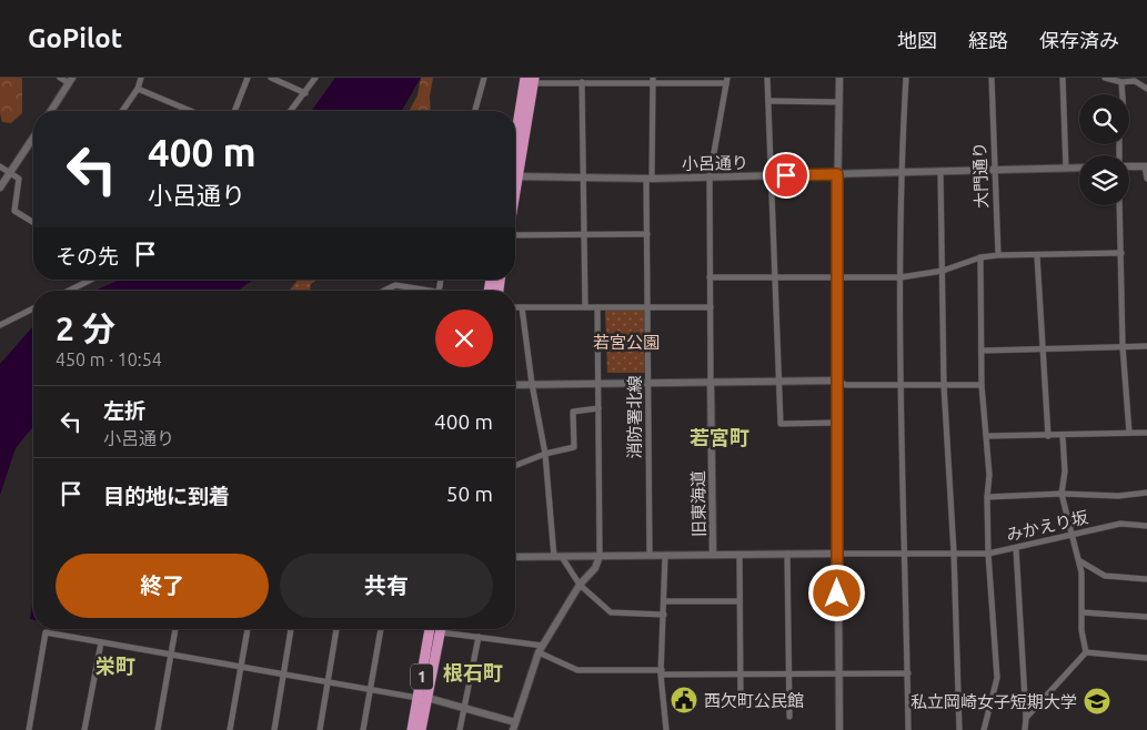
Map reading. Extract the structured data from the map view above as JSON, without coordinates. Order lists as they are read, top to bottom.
{
  "streets": {
    "highway": ["1"],
    "street": [
      "小呂通り",
      "大門通り",
      "消防署北線",
      "旧東海道",
      "みかえり坂"
    ]
  },
  "crossings": [
    ["小呂通り", "大門通り"],
    ["小呂通り", "消防署北線"],
    ["小呂通り", "旧東海道"],
    ["消防署北線", "旧東海道"]
  ],
  "districts": ["若宮町", "栄町", "根石町"],
  "parks": ["若宮公園"],
  "places": {
    "public building": ["西欠町公民館"],
    "school or university": ["私立岡崎女子短期大学"]
  },
  "page": {
    "header": "GoPilot",
    "nav": ["地図", "経路", "保存済み"],
    "turn": ["400 m", "小呂通り"],
    "then": "その先",
    "heading": ["2 分", "450 m · 10:54"],
    "list": [
      {
        "name": "左折",
        "note": "小呂通り",
        "value": "400 m"
      },
      {
        "name": "目的地に到着",
        "value": "50 m"
      }
    ],
    "buttons": ["終了", "共有"]
  }
}
